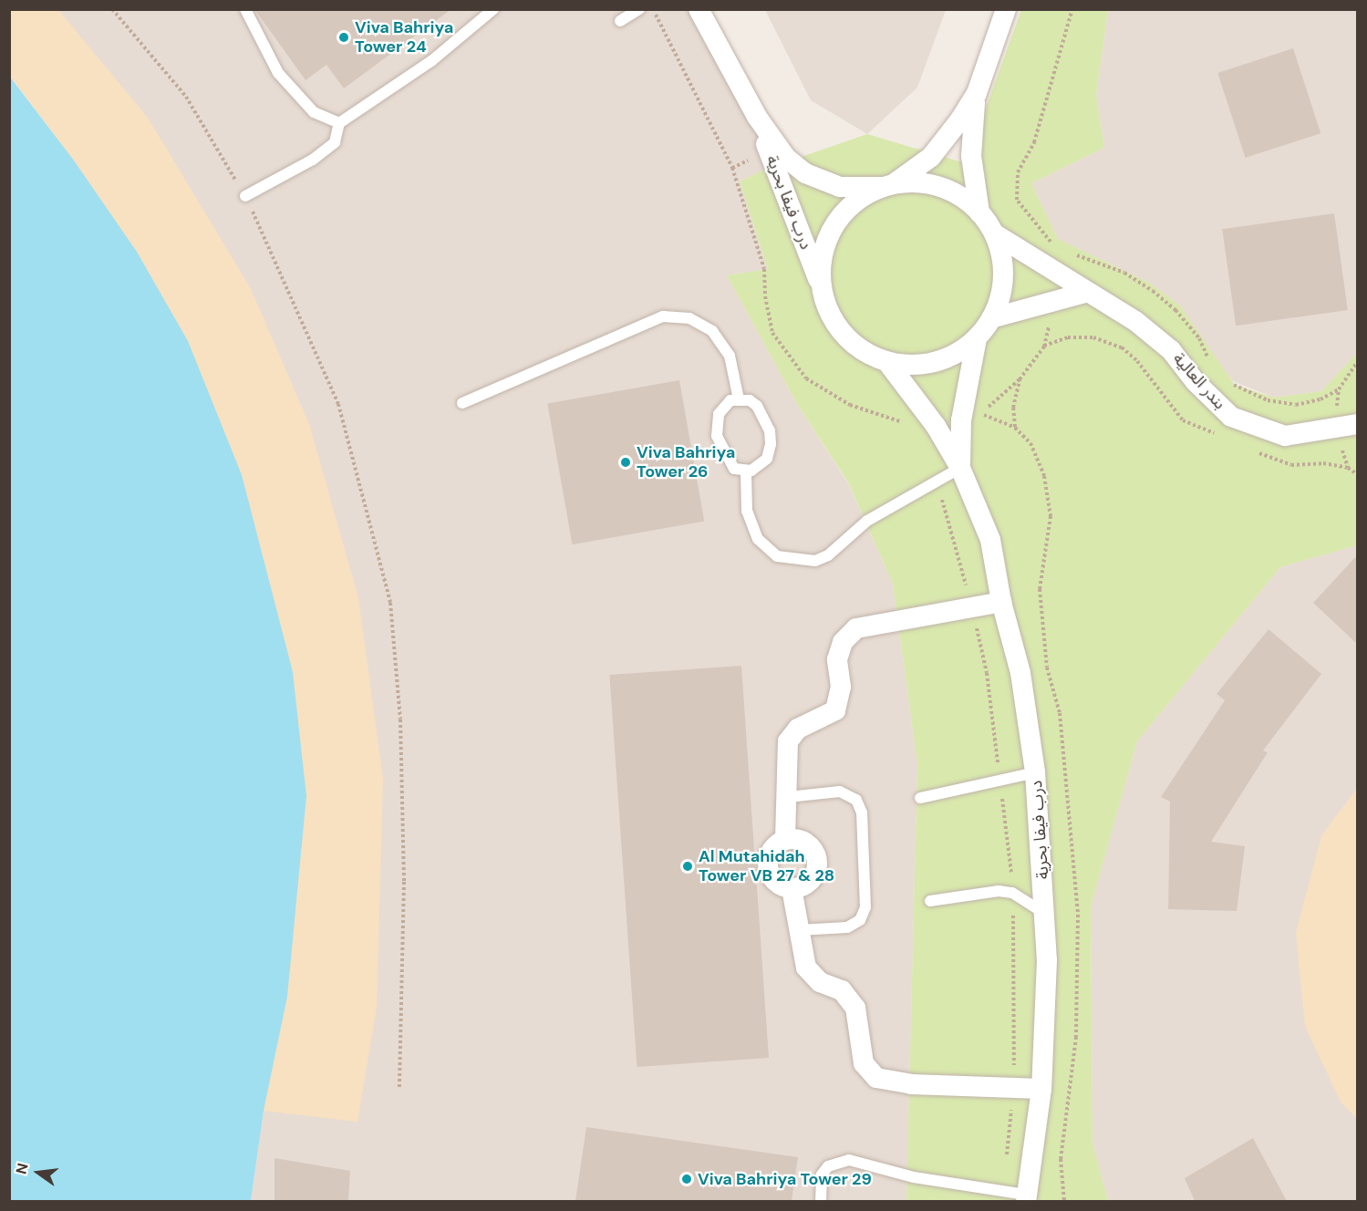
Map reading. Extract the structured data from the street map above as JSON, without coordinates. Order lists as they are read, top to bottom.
{
  "streets": {
    "street": ["درب فيفا بحرية", "بندر العالية"]
  },
  "crossings": [
    ["درب فيفا بحرية", "بندر العالية"]
  ],
  "places": [
    "Viva Bahriya Tower 24",
    "Viva Bahriya Tower 26",
    "Al Mutahidah Tower VB 27 & 28",
    "Viva Bahriya Tower 29"
  ],
  "north": "left"
}
